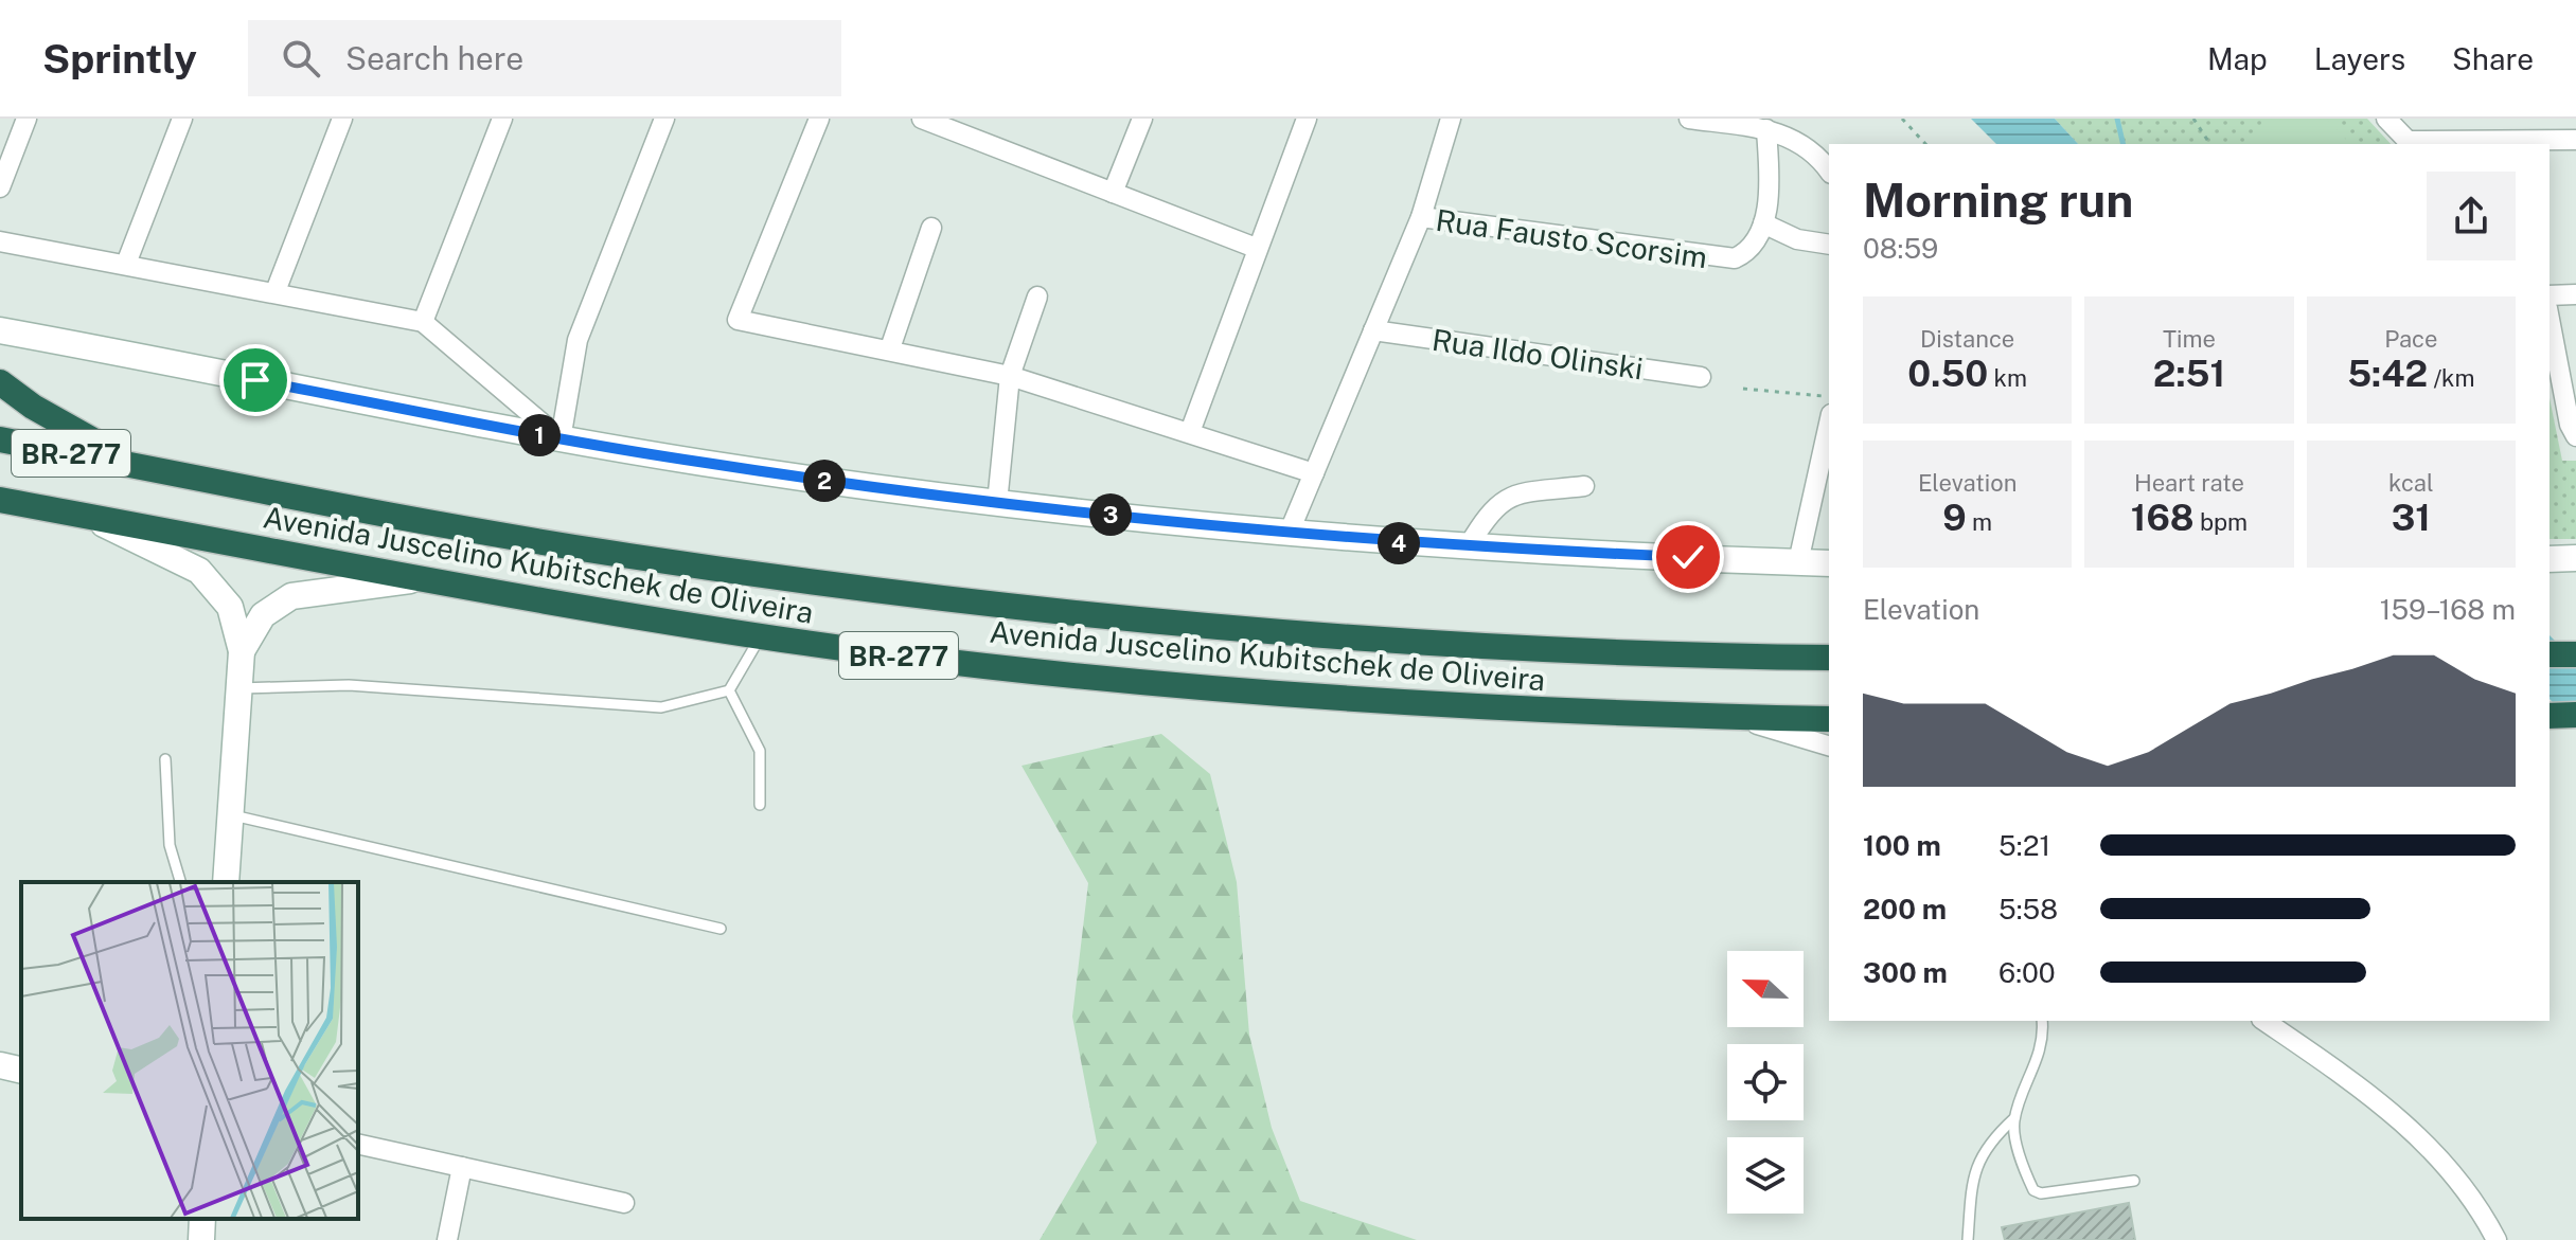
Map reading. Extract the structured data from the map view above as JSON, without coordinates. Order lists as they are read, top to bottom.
{
  "streets": {
    "highway": ["BR-277", "Avenida Juscelino Kubitschek de Oliveira"],
    "street": ["Rua Fausto Scorsim", "Rua Ildo Olinski"]
  },
  "north": "left",
  "page": {
    "header": "Sprintly",
    "search": "Search here",
    "nav": ["Map", "Layers", "Share"],
    "heading": ["Morning run", "08:59"],
    "stats": [
      ["Distance", "0.50 km"],
      ["Time", "2:51"],
      ["Pace", "5:42 /km"],
      ["Elevation", "9 m"],
      ["Heart rate", "168 bpm"],
      ["kcal", "31"]
    ],
    "pins": [
      "1",
      "2",
      "3",
      "4"
    ],
    "chart": ["Elevation", "159–168 m"],
    "list": [
      {
        "name": "100 m",
        "note": "5:21"
      },
      {
        "name": "200 m",
        "note": "5:58"
      },
      {
        "name": "300 m",
        "note": "6:00"
      }
    ]
  }
}
